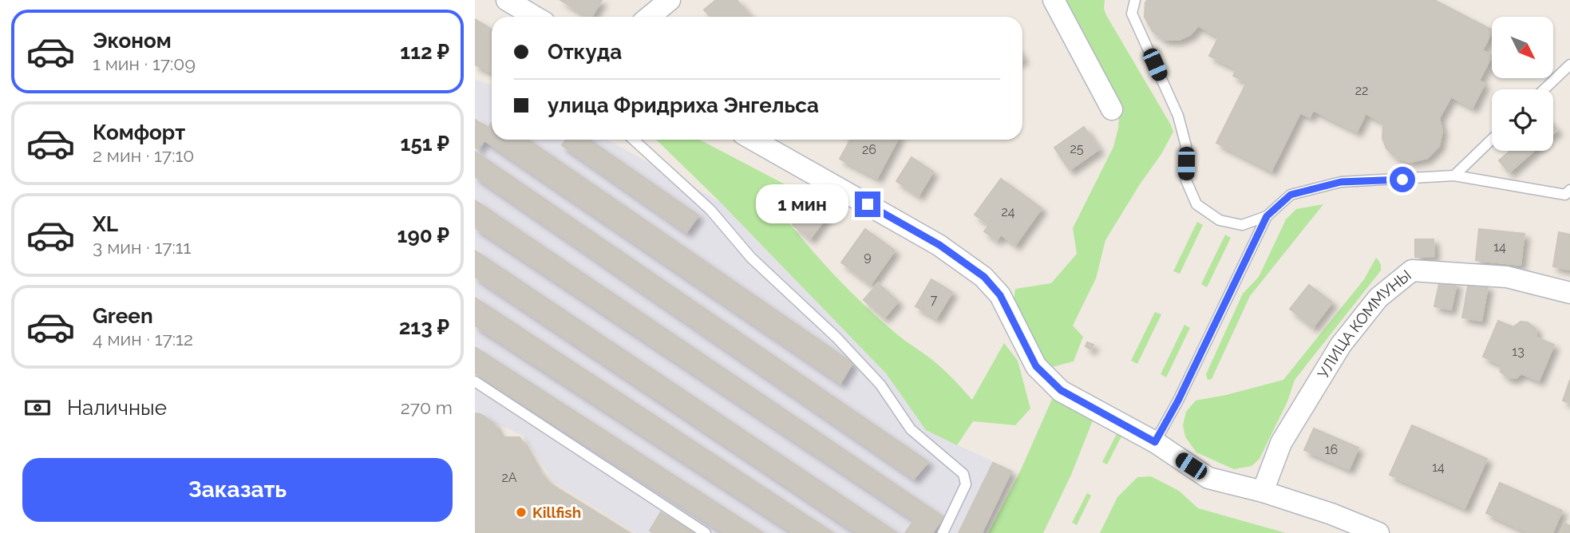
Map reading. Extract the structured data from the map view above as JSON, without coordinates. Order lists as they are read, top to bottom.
{
  "streets": {
    "street": ["УЛИЦА КОММУНЫ"]
  },
  "places": ["Killfish"],
  "house_numbers": [
    "22",
    "25",
    "26",
    "24",
    "14",
    "9",
    "7",
    "13",
    "16",
    "14",
    "2А"
  ],
  "north": "bottom right",
  "page": {
    "list": [
      {
        "name": "Эконом",
        "note": "1 мин · 17:09",
        "value": "112 ₽"
      },
      {
        "name": "Комфорт",
        "note": "2 мин · 17:10",
        "value": "151 ₽"
      },
      {
        "name": "XL",
        "note": "3 мин · 17:11",
        "value": "190 ₽"
      },
      {
        "name": "Green",
        "note": "4 мин · 17:12",
        "value": "213 ₽"
      }
    ],
    "banner": ["Откуда", "улица Фридриха Энгельса"],
    "bubble": "1 мин",
    "pay": ["Наличные", "270 m"],
    "buttons": "Заказать"
  }
}
